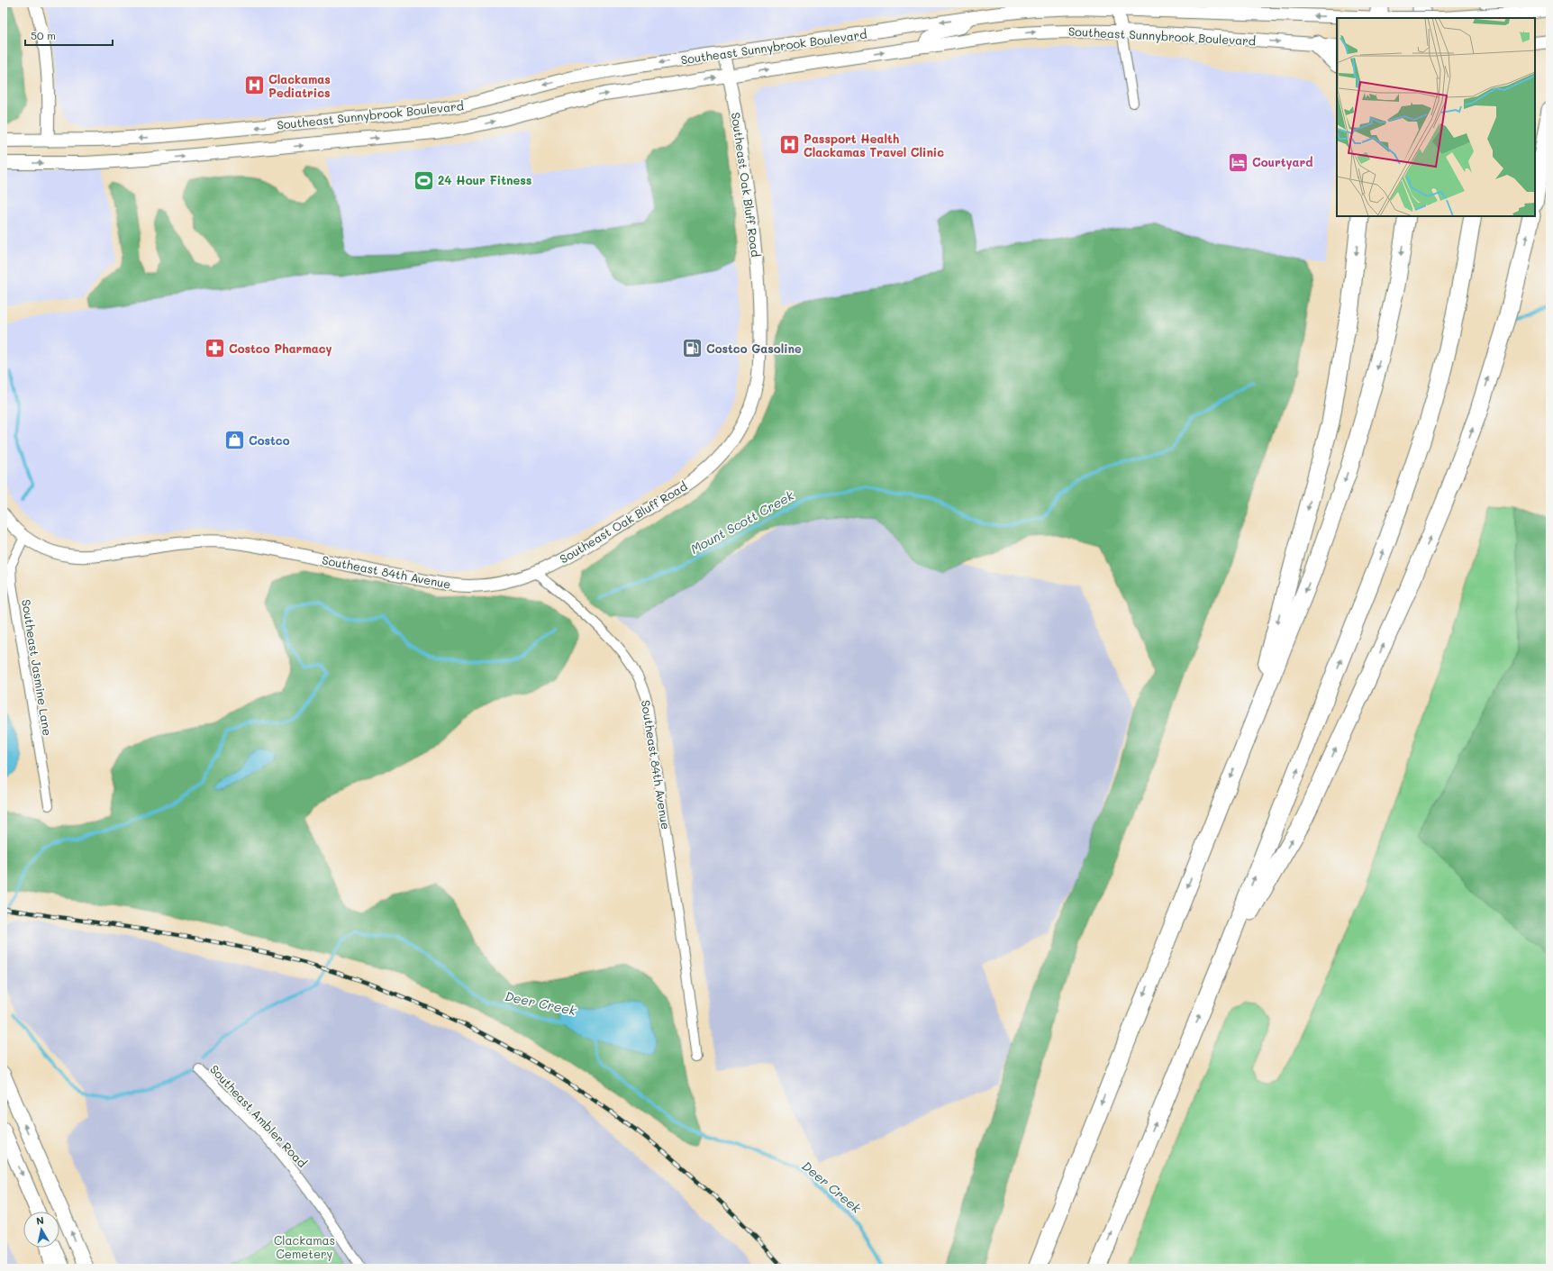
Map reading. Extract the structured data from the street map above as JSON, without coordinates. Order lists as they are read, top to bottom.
{
  "streets": {
    "main road": ["Southeast Sunnybrook Boulevard"],
    "street": [
      "Southeast Oak Bluff Road",
      "Southeast 84th Avenue",
      "Southeast Jasmine Lane",
      "Southeast Ambler Road"
    ]
  },
  "crossings": [
    ["Southeast Sunnybrook Boulevard", "Southeast Oak Bluff Road"],
    ["Southeast Oak Bluff Road", "Southeast 84th Avenue"],
    ["Southeast 84th Avenue", "Southeast Jasmine Lane"]
  ],
  "water": ["Mount Scott Creek", "Deer Creek"],
  "parks": ["Clackamas Cemetery"],
  "places": {
    "hospital": ["Clackamas Pediatrics", "Passport Health Clackamas Travel Clinic"],
    "hotel": ["Courtyard"],
    "sports": ["24 Hour Fitness"],
    "pharmacy": ["Costco Pharmacy"],
    "fuel station": ["Costco Gasoline"],
    "shop": ["Costco"]
  },
  "scale_bar": "50 m",
  "north": "top"
}
